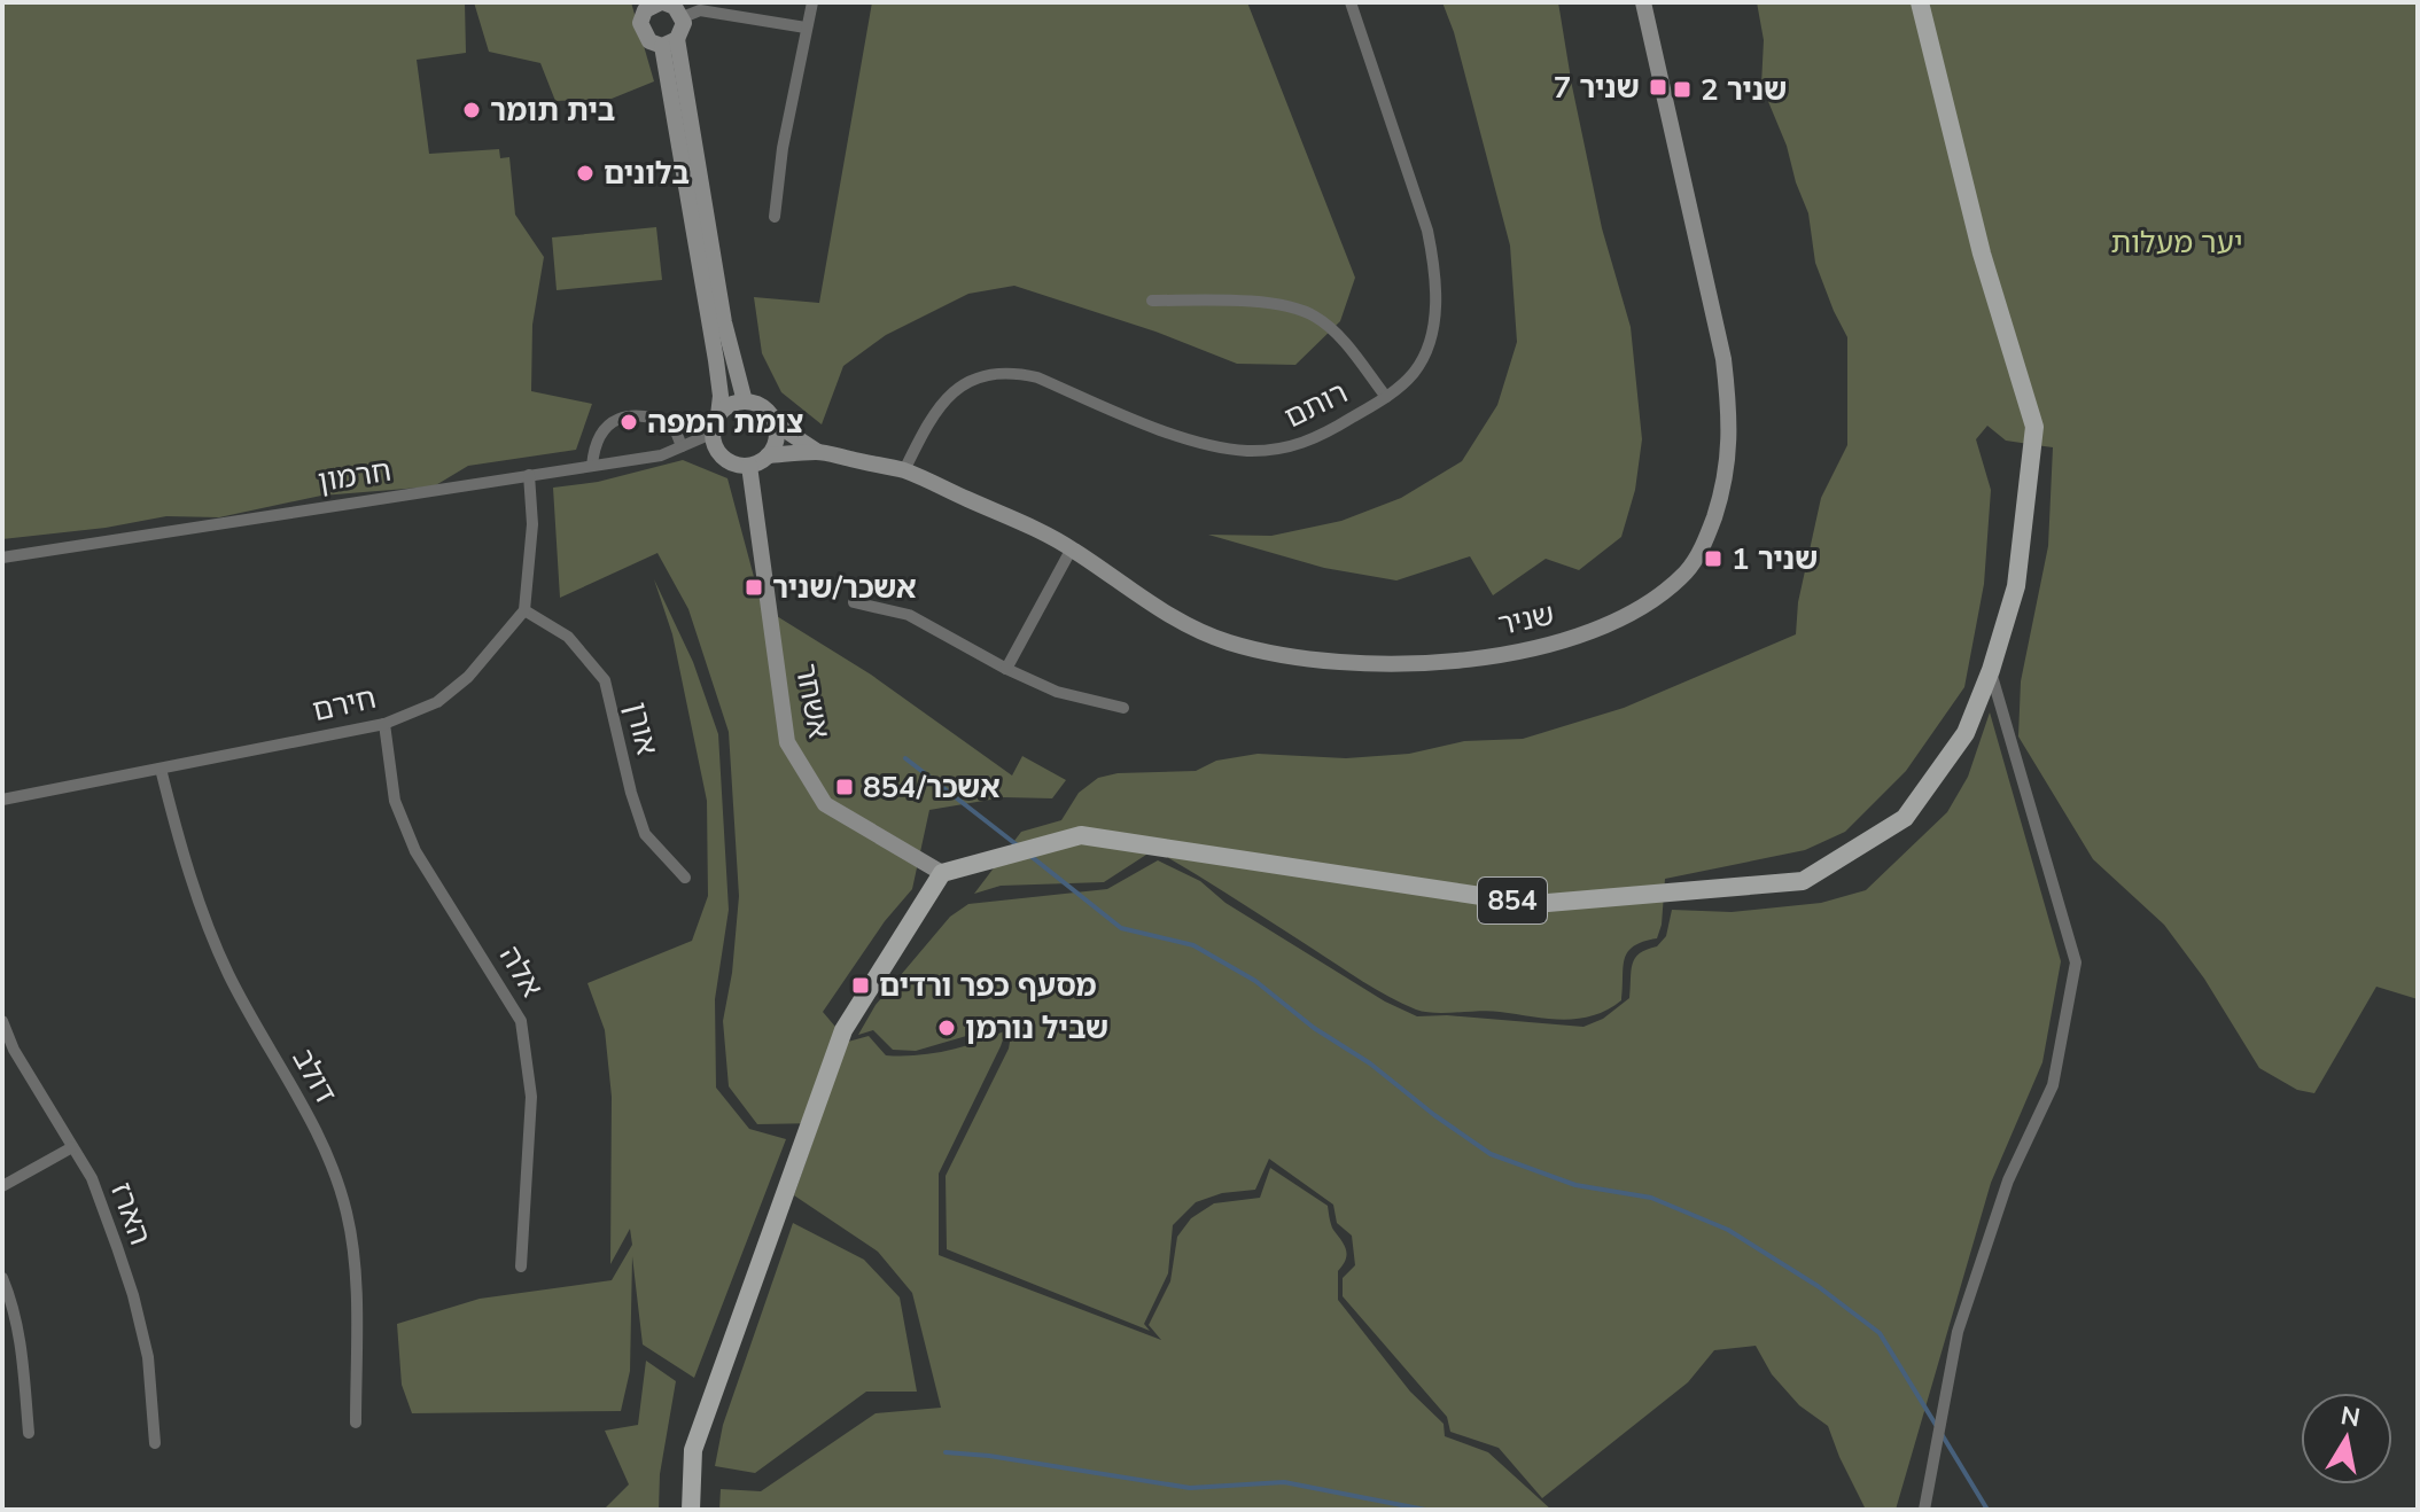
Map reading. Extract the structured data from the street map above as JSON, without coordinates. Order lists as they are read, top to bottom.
{
  "streets": {
    "main road": ["854"],
    "street": [
      "רותם",
      "חרמון",
      "שניר",
      "אשחר",
      "חירם",
      "אורן",
      "אלה",
      "דולב",
      "הארז"
    ]
  },
  "crossings": [
    ["רותם", "שניר"],
    ["חרמון", "שניר"],
    ["חרמון", "אשחר"],
    ["שניר", "אשחר"],
    ["אשחר", "854"],
    ["חירם", "אורן"],
    ["חירם", "אלה"],
    ["חירם", "דולב"]
  ],
  "parks": ["יער מעלות"],
  "places": {
    "transit": [
      "שניר 7",
      "שניר 2",
      "שניר 1",
      "אשכר/שניר",
      "אשכר/854",
      "מסעף כפר ורדים"
    ],
    "other": [
      "בית תומר",
      "בלונים",
      "צומת המפה",
      "שביל נורמן"
    ]
  },
  "north": "top"
}
